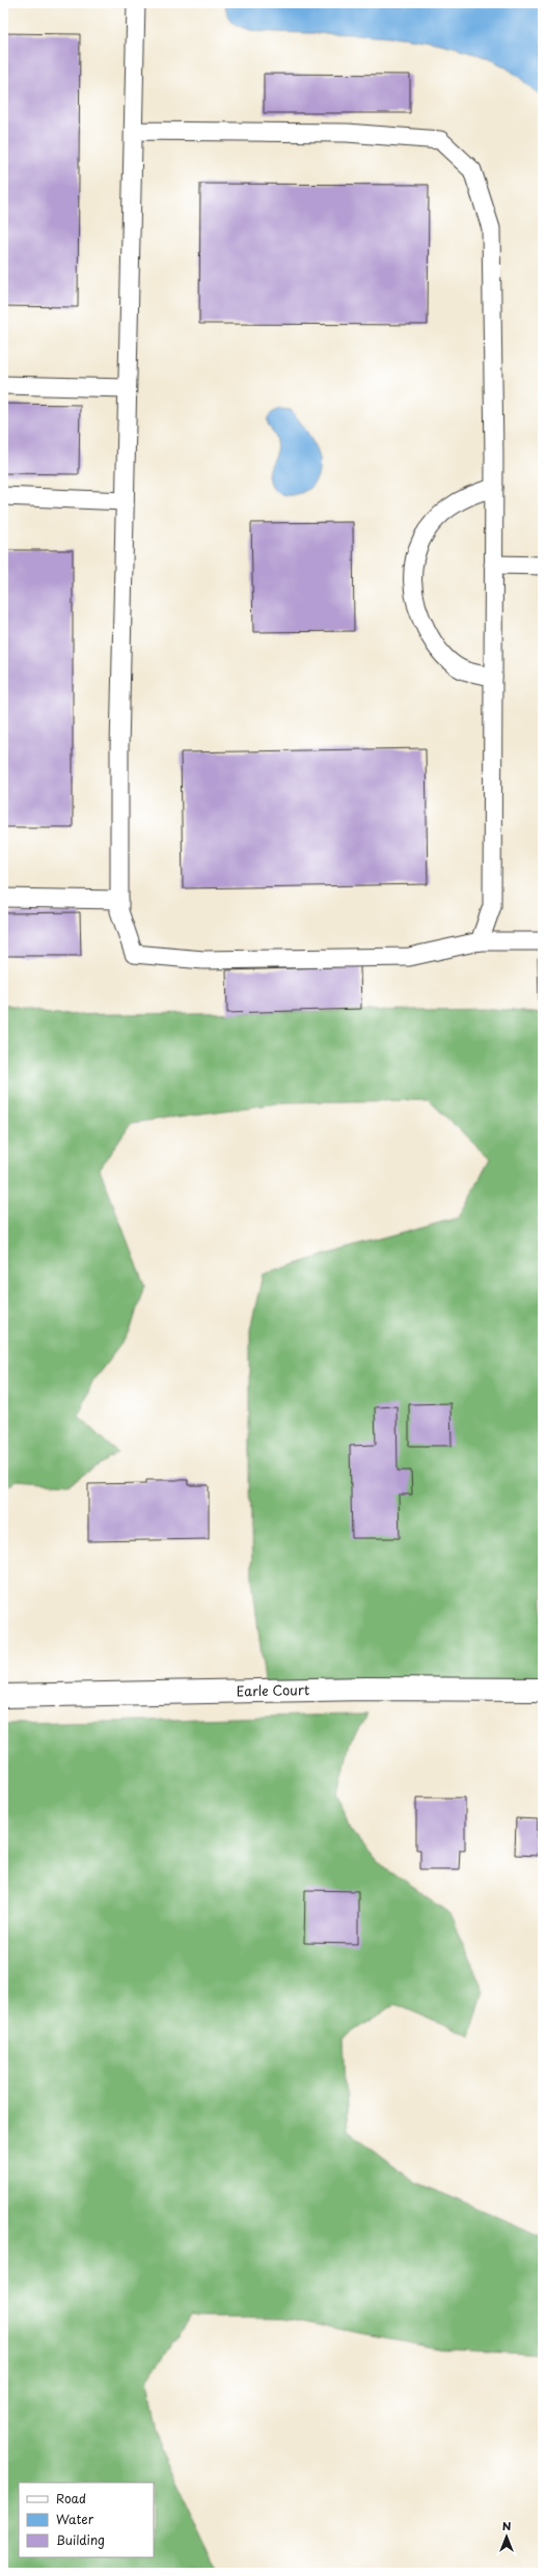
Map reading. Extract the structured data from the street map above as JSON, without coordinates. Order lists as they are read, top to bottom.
{
  "streets": {
    "street": ["Earle Court"]
  },
  "legend": ["Road", "Water", "Building"],
  "north": "top"
}
